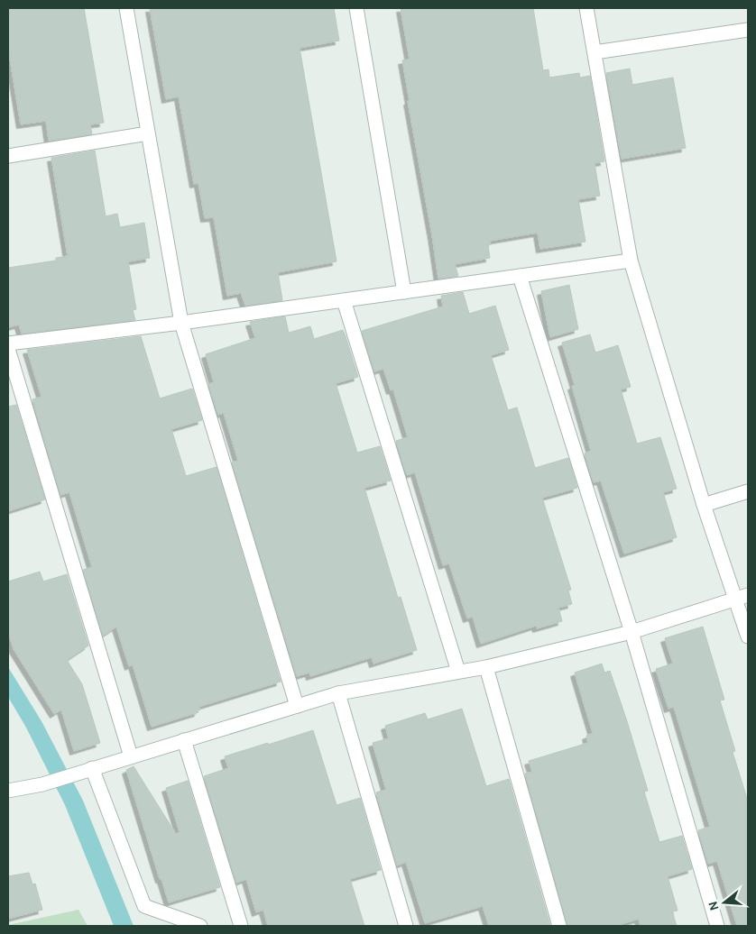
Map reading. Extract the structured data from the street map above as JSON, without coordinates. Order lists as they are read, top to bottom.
{
  "north": "left"
}
